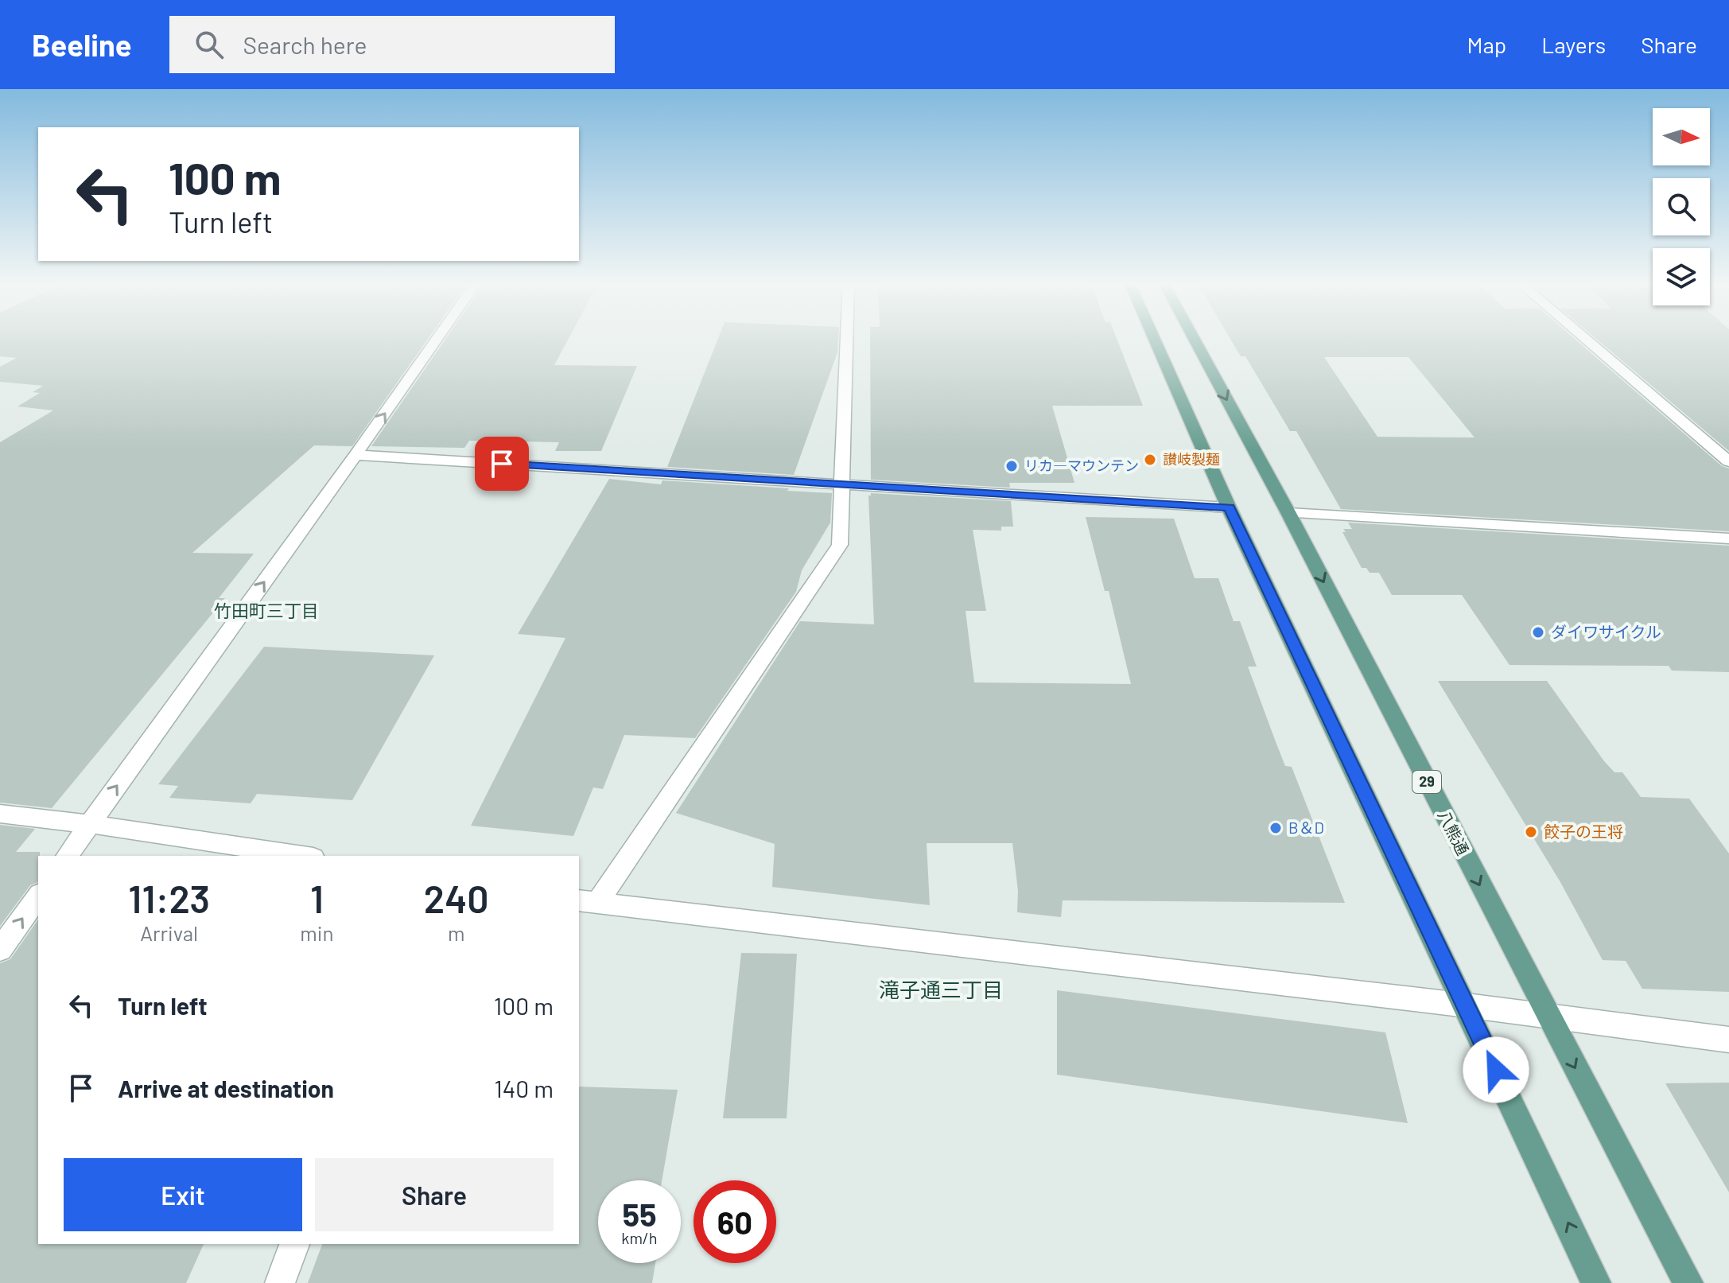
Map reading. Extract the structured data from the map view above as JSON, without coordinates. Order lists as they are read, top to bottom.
{
  "streets": {
    "main road": ["29", "八熊通"]
  },
  "districts": ["竹田町三丁目", "滝子通三丁目"],
  "places": [
    "讃岐製麺",
    "リカ―マウンテン",
    "ダイワサイクル",
    "B＆D",
    "餃子の王将"
  ],
  "north": "right",
  "page": {
    "header": "Beeline",
    "search": "Search here",
    "nav": ["Map", "Layers", "Share"],
    "turn": ["100 m", "Turn left"],
    "eta": [
      "11:23",
      "Arrival",
      "1",
      "min",
      "240",
      "m"
    ],
    "list": [
      {
        "name": "Turn left",
        "value": "100 m"
      },
      {
        "name": "Arrive at destination",
        "value": "140 m"
      }
    ],
    "buttons": ["Exit", "Share"],
    "speed": "55 km/h",
    "limit": "60"
  }
}
